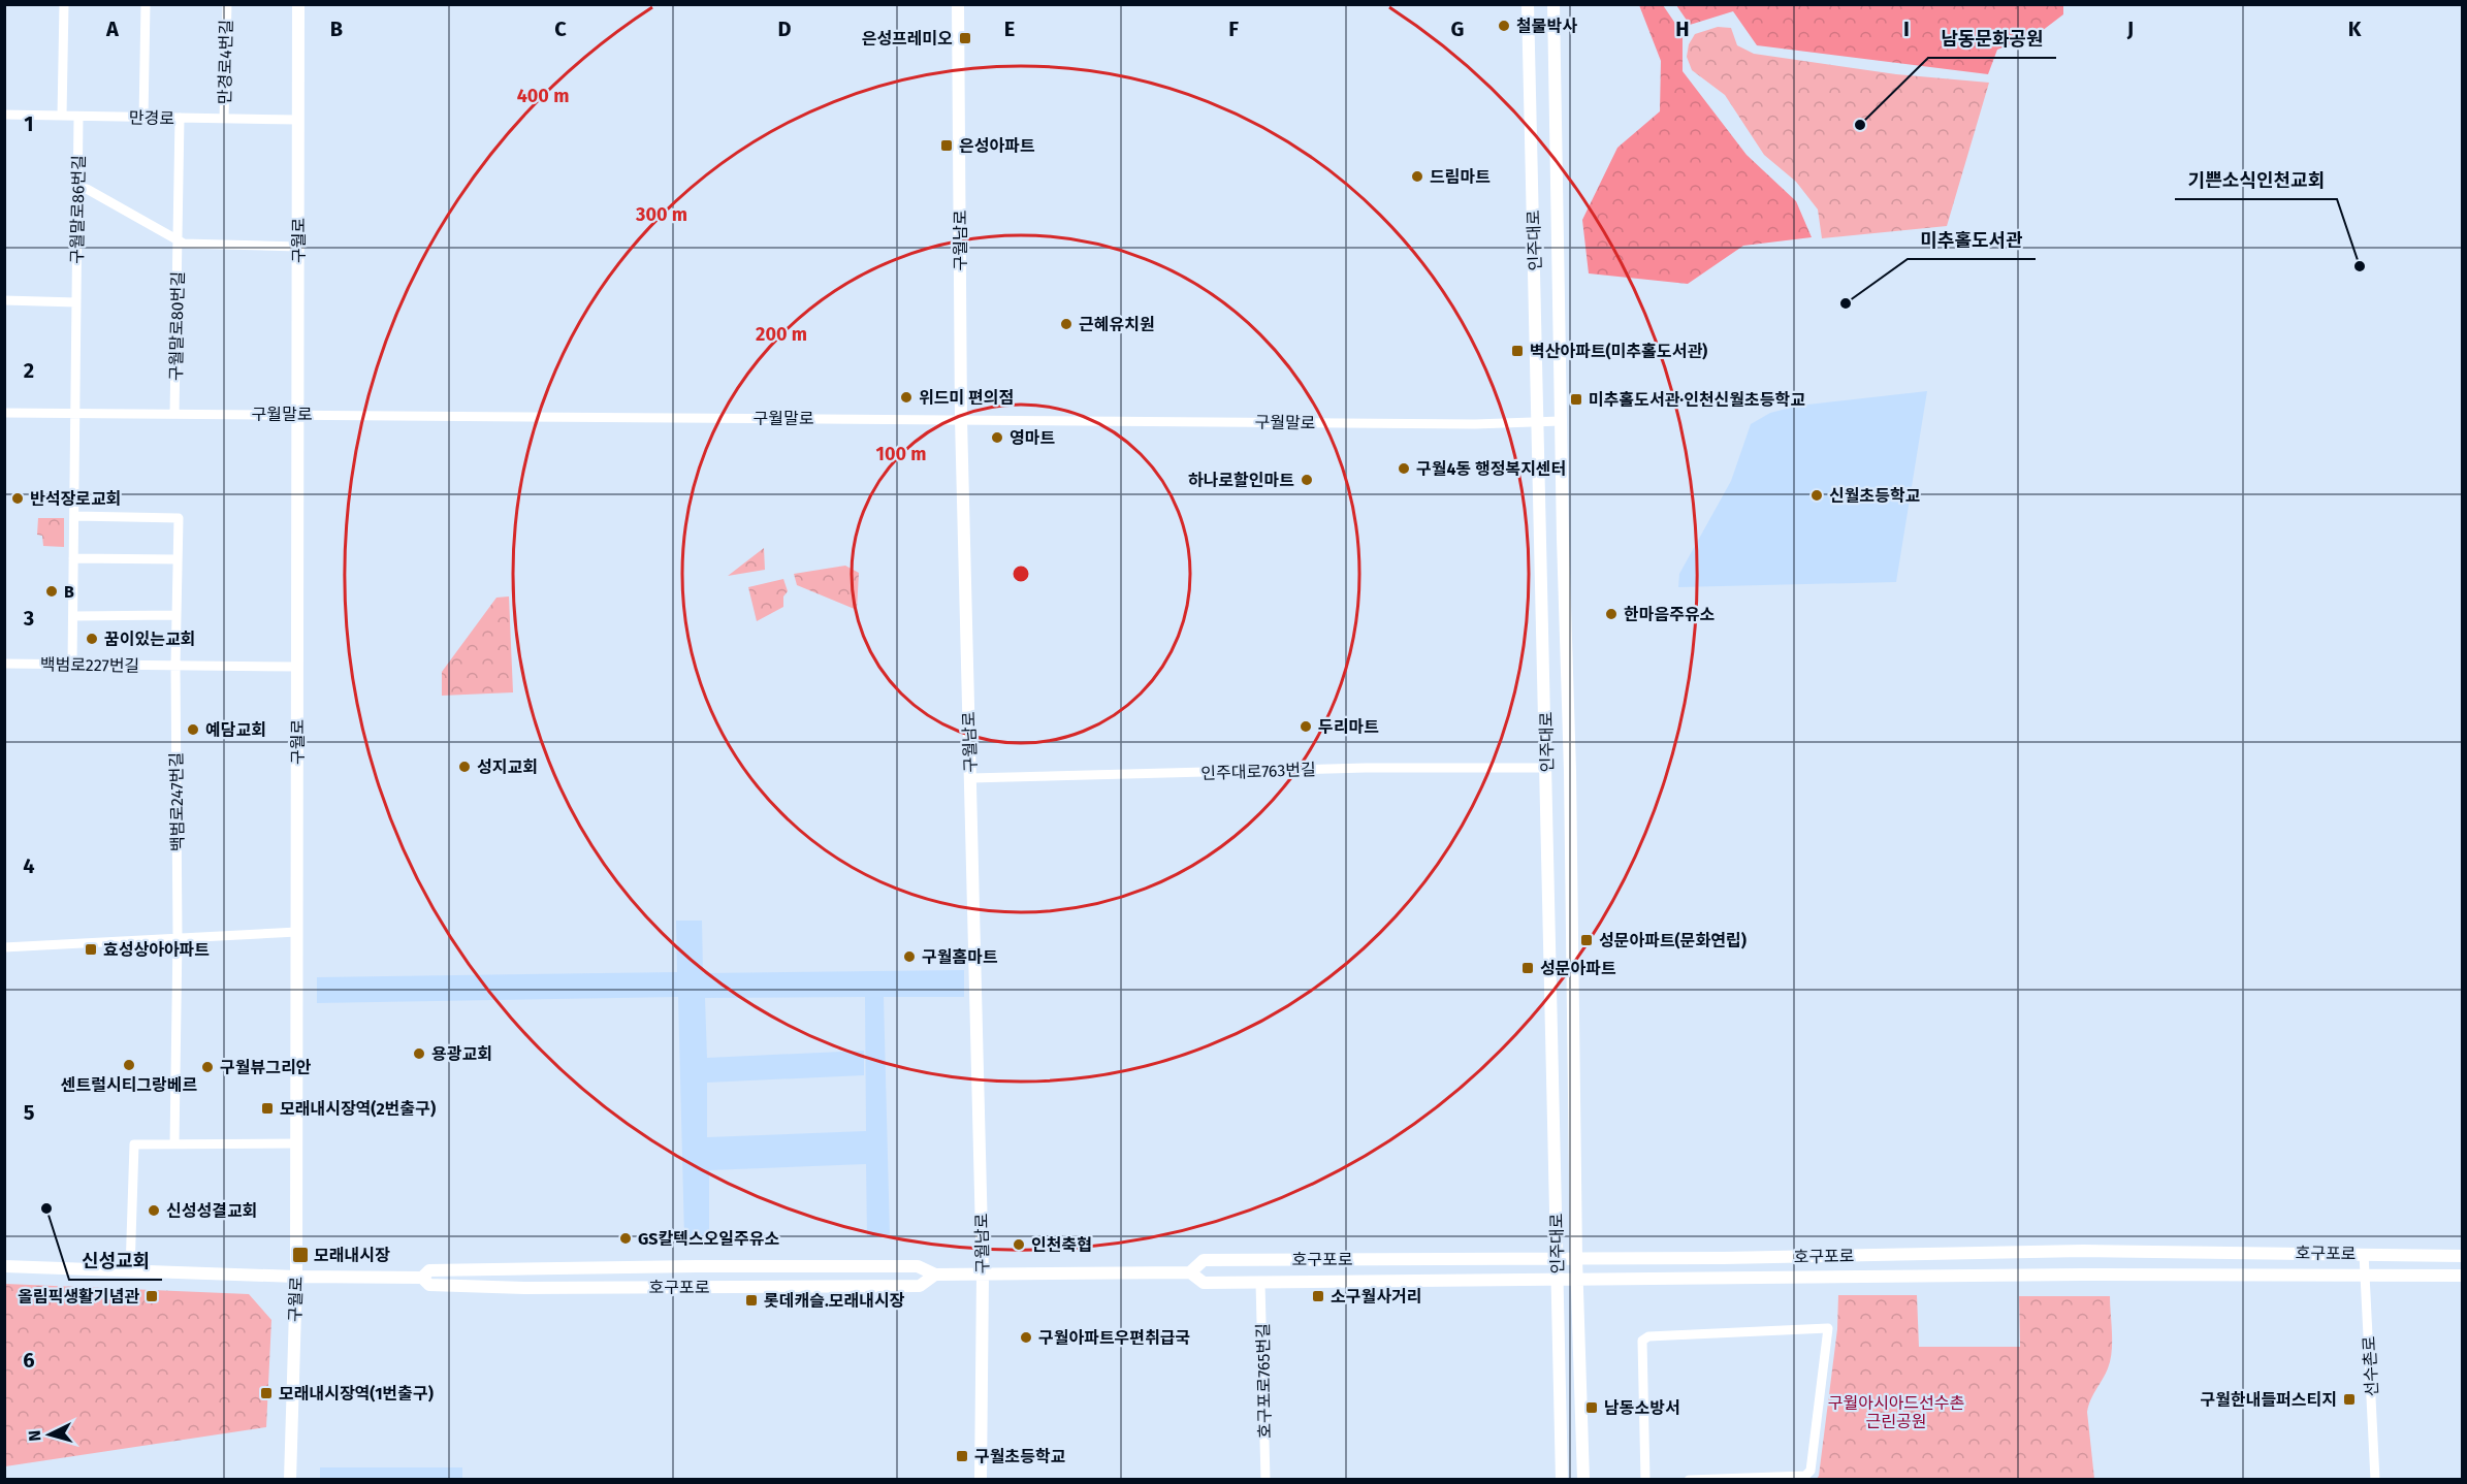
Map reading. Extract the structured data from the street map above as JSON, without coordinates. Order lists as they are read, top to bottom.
{
  "streets": {
    "main road": [
      "구월로",
      "구월남로",
      "인주대로",
      "호구포로"
    ],
    "street": [
      "만경로4번길",
      "만경로",
      "구월말로86번길",
      "구월말로80번길",
      "구월말로",
      "백범로227번길",
      "인주대로763번길",
      "백범로247번길",
      "선수촌로",
      "호구포로765번길"
    ]
  },
  "crossings": [
    ["만경로4번길", "만경로"],
    ["만경로", "구월말로86번길"],
    ["만경로", "구월로"],
    ["만경로", "구월말로80번길"],
    ["구월말로86번길", "구월말로"],
    ["구월말로86번길", "백범로227번길"],
    ["구월로", "구월말로"],
    ["구월로", "백범로227번길"],
    ["구월로", "호구포로"],
    ["구월남로", "구월말로"],
    ["구월남로", "인주대로763번길"],
    ["구월남로", "호구포로"],
    ["인주대로", "구월말로"],
    ["인주대로", "인주대로763번길"],
    ["인주대로", "호구포로"],
    ["구월말로80번길", "구월말로"],
    ["백범로227번길", "백범로247번길"],
    ["호구포로", "선수촌로"],
    ["호구포로", "호구포로765번길"]
  ],
  "parks": ["구월아시아드선수촌 근린공원"],
  "places": {
    "other": [
      "철물박사",
      "남동문화공원",
      "드림마트",
      "기쁜소식인천교회",
      "미추홀도서관",
      "근혜유치원",
      "위드미 편의점",
      "영마트",
      "구월4동 행정복지센터",
      "하나로할인마트",
      "신월초등학교",
      "반석장로교회",
      "B",
      "한마음주유소",
      "꿈이있는교회",
      "두리마트",
      "예담교회",
      "성지교회",
      "구월홈마트",
      "용광교회",
      "센트럴시티그랑베르",
      "구월뷰그리안",
      "신성교회",
      "신성성결교회",
      "GS칼텍스오일주유소",
      "인천축협",
      "구월아파트우편취급국"
    ],
    "transit": [
      "은성프레미오",
      "은성아파트",
      "벽산아파트(미추홀도서관)",
      "미추홀도서관·인천신월초등학교",
      "성문아파트(문화연립)",
      "효성상아아파트",
      "성문아파트",
      "모래내시장역(2번출구)",
      "모래내시장",
      "올림픽생활기념관",
      "소구월사거리",
      "롯데캐슬.모래내시장",
      "모래내시장역(1번출구)",
      "구월한내들퍼스티지",
      "남동소방서",
      "구월초등학교"
    ]
  },
  "north": "left",
  "grid": {
    "columns": [
      "A",
      "B",
      "C",
      "D",
      "E",
      "F",
      "G",
      "H",
      "I",
      "J",
      "K"
    ],
    "rows": [
      "1",
      "2",
      "3",
      "4",
      "5",
      "6"
    ]
  },
  "rings": [
    "400 m",
    "300 m",
    "200 m",
    "100 m"
  ]
}
